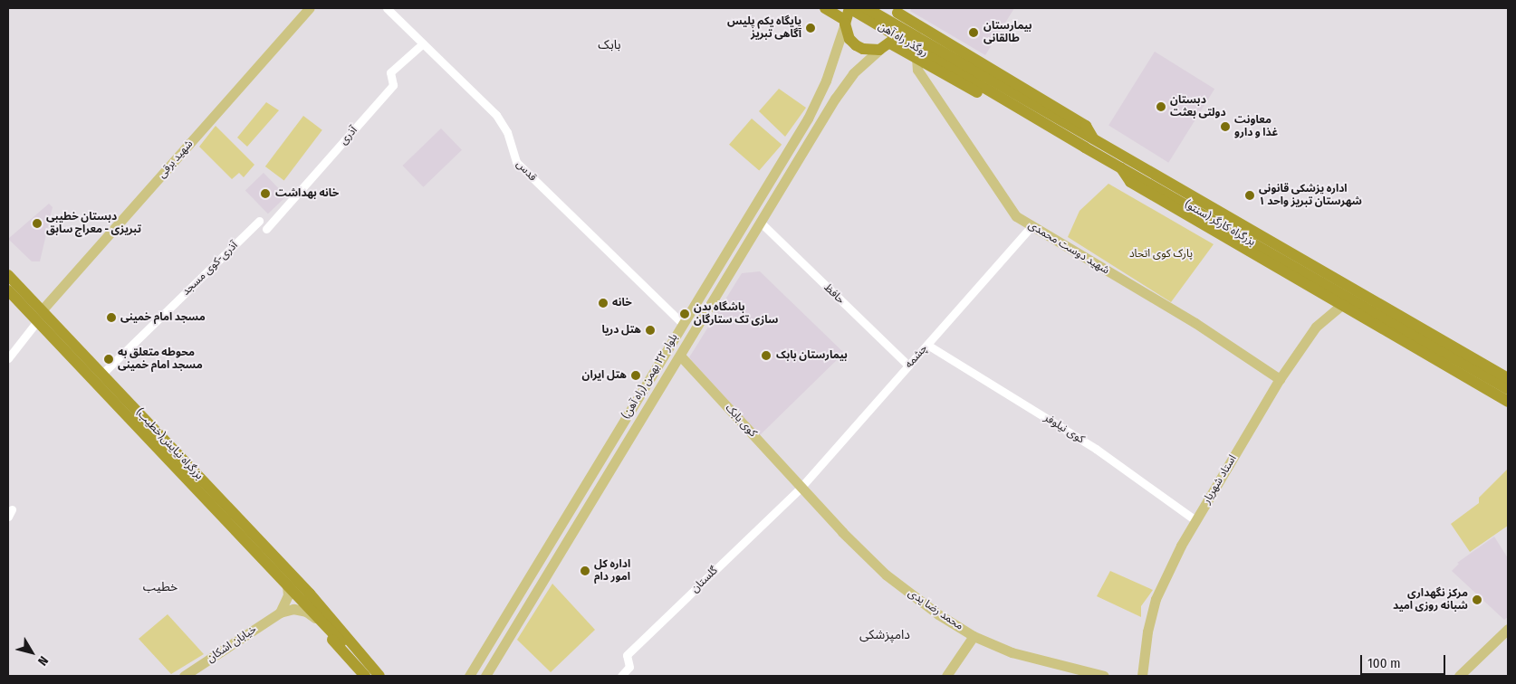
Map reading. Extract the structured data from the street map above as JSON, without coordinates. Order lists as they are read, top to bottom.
{
  "streets": {
    "highway": ["روگذر راه آهن", "بزرگراه کارگر (سنتو)", "بزرگراه نیایش(خطیب)"],
    "main road": [
      "شهید برقی",
      "شهید دوست محمدی",
      "بلوار ۲۲ بهمن (راه آهن)",
      "کوی بابک",
      "استاد شهریار",
      "محمد رضا یدی",
      "خیابان اشکان"
    ],
    "street": [
      "آذری",
      "قدس",
      "آذری-کوی مسجد",
      "حافظ",
      "چشمه",
      "کوی نیلوفر",
      "گلستان"
    ]
  },
  "crossings": [
    ["روگذر راه آهن", "بزرگراه کارگر (سنتو)"],
    ["آذری", "قدس"],
    ["شهید برقی", "بزرگراه نیایش(خطیب)"],
    ["قدس", "بلوار ۲۲ بهمن (راه آهن)"],
    ["شهید دوست محمدی", "چشمه"],
    ["شهید دوست محمدی", "استاد شهریار"],
    ["آذری-کوی مسجد", "بزرگراه نیایش(خطیب)"],
    ["حافظ", "چشمه"],
    ["حافظ", "بلوار ۲۲ بهمن (راه آهن)"],
    ["چشمه", "کوی بابک"],
    ["چشمه", "کوی نیلوفر"],
    ["چشمه", "گلستان"],
    ["چشمه", "محمد رضا یدی"],
    ["بلوار ۲۲ بهمن (راه آهن)", "کوی بابک"],
    ["کوی بابک", "گلستان"],
    ["کوی بابک", "محمد رضا یدی"],
    ["کوی نیلوفر", "استاد شهریار"],
    ["گلستان", "محمد رضا یدی"]
  ],
  "districts": ["بابک", "خطیب", "دامپزشکی"],
  "parks": ["پارک کوی اتحاد"],
  "places": [
    "پایگاه یکم پلیس آگاهی تبریز",
    "بیمارستان طالقانی",
    "دبستان دولتی بعثت",
    "معاونت غذا و دارو",
    "خانه بهداشت",
    "اداره پزشکی قانونی شهرستان تبریز واحد ۱",
    "دبستان خطیبی تبریزی - معراج سابق",
    "خانه",
    "باشگاه بدن سازی تک ستارگان",
    "مسجد امام خمینی",
    "هتل دریا",
    "بیمارستان بابک",
    "محوطه متعلق به مسجد امام خمینی",
    "هتل ایران",
    "اداره کل امور دام",
    "مرکز نگهداری شبانه روزی امید"
  ],
  "scale_bar": "100 m",
  "north": "bottom right"
}
